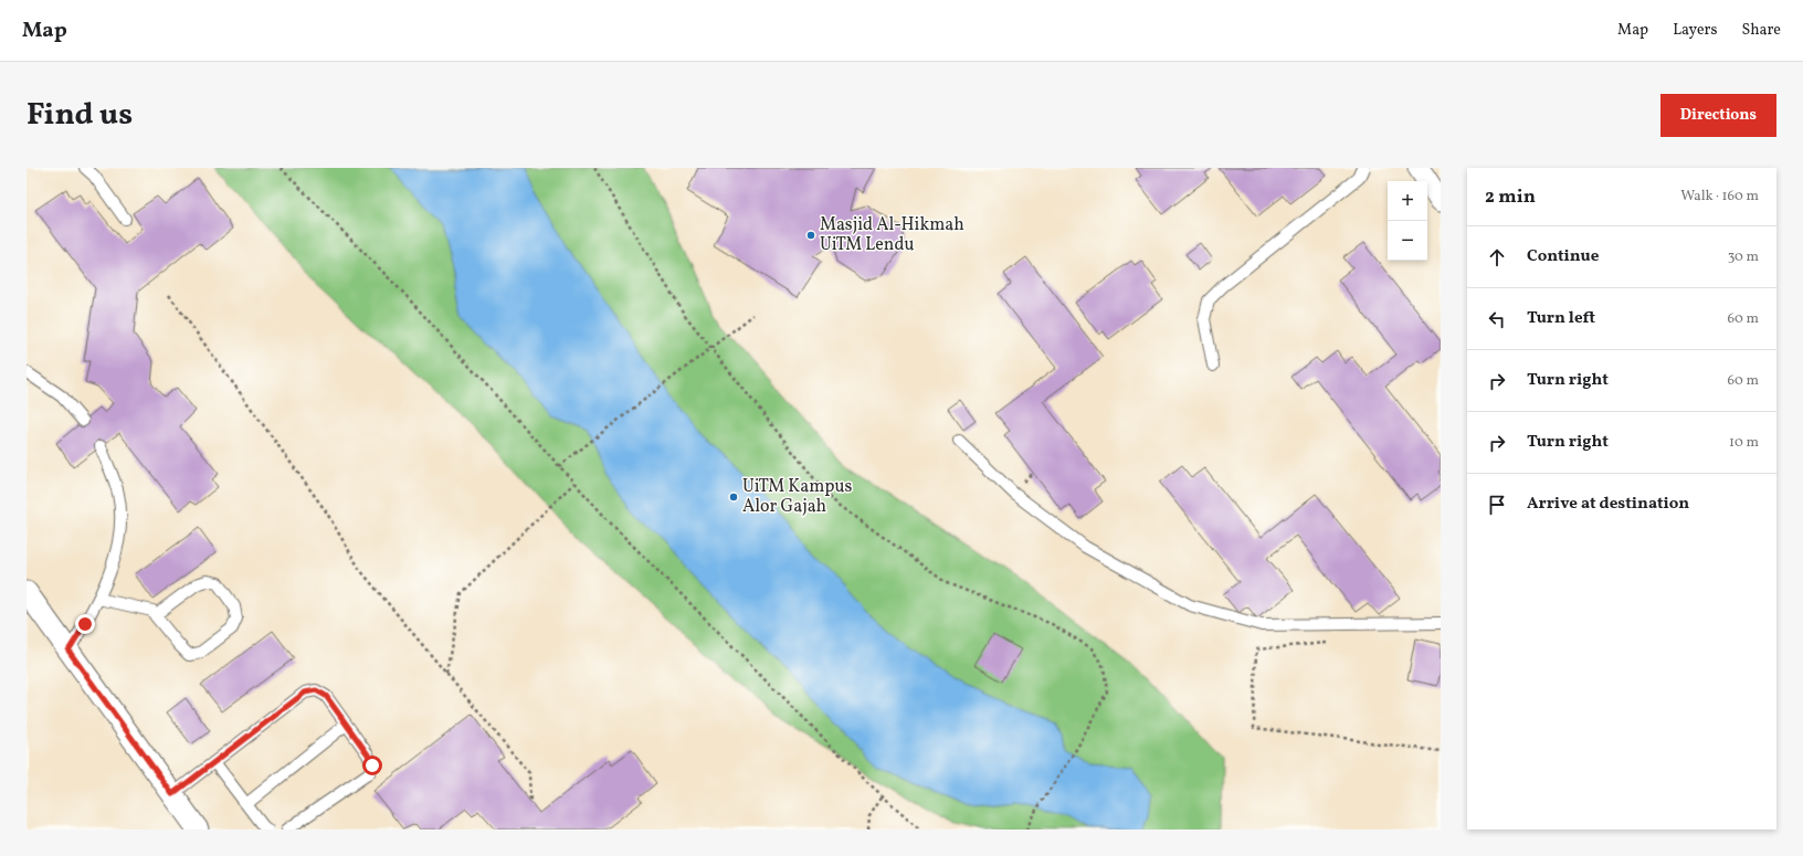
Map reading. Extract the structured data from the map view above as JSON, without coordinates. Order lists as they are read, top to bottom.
{
  "places": ["Masjid Al-Hikmah UiTM Lendu", "UiTM Kampus Alor Gajah"],
  "page": {
    "header": "Map",
    "nav": ["Map", "Layers", "Share"],
    "title": "Find us",
    "buttons": "Directions",
    "heading": ["2 min", "Walk · 160 m"],
    "map_buttons": ["+", "−"],
    "list": [
      ["Continue", "30 m"],
      ["Turn left", "60 m"],
      ["Turn right", "60 m"],
      ["Turn right", "10 m"],
      "Arrive at destination"
    ]
  }
}
